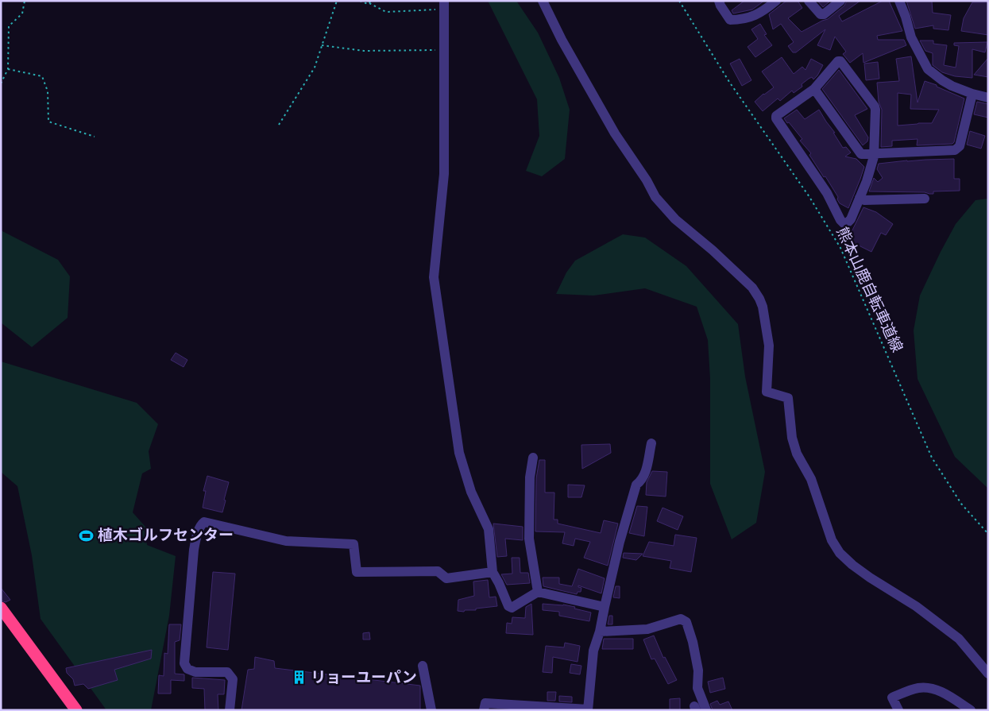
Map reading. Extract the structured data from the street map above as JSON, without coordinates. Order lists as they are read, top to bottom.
{
  "streets": {
    "path": ["熊本山鹿自転車道線"]
  },
  "places": {
    "sports": ["植木ゴルフセンター"],
    "building": ["リョーユーパン"]
  }
}
